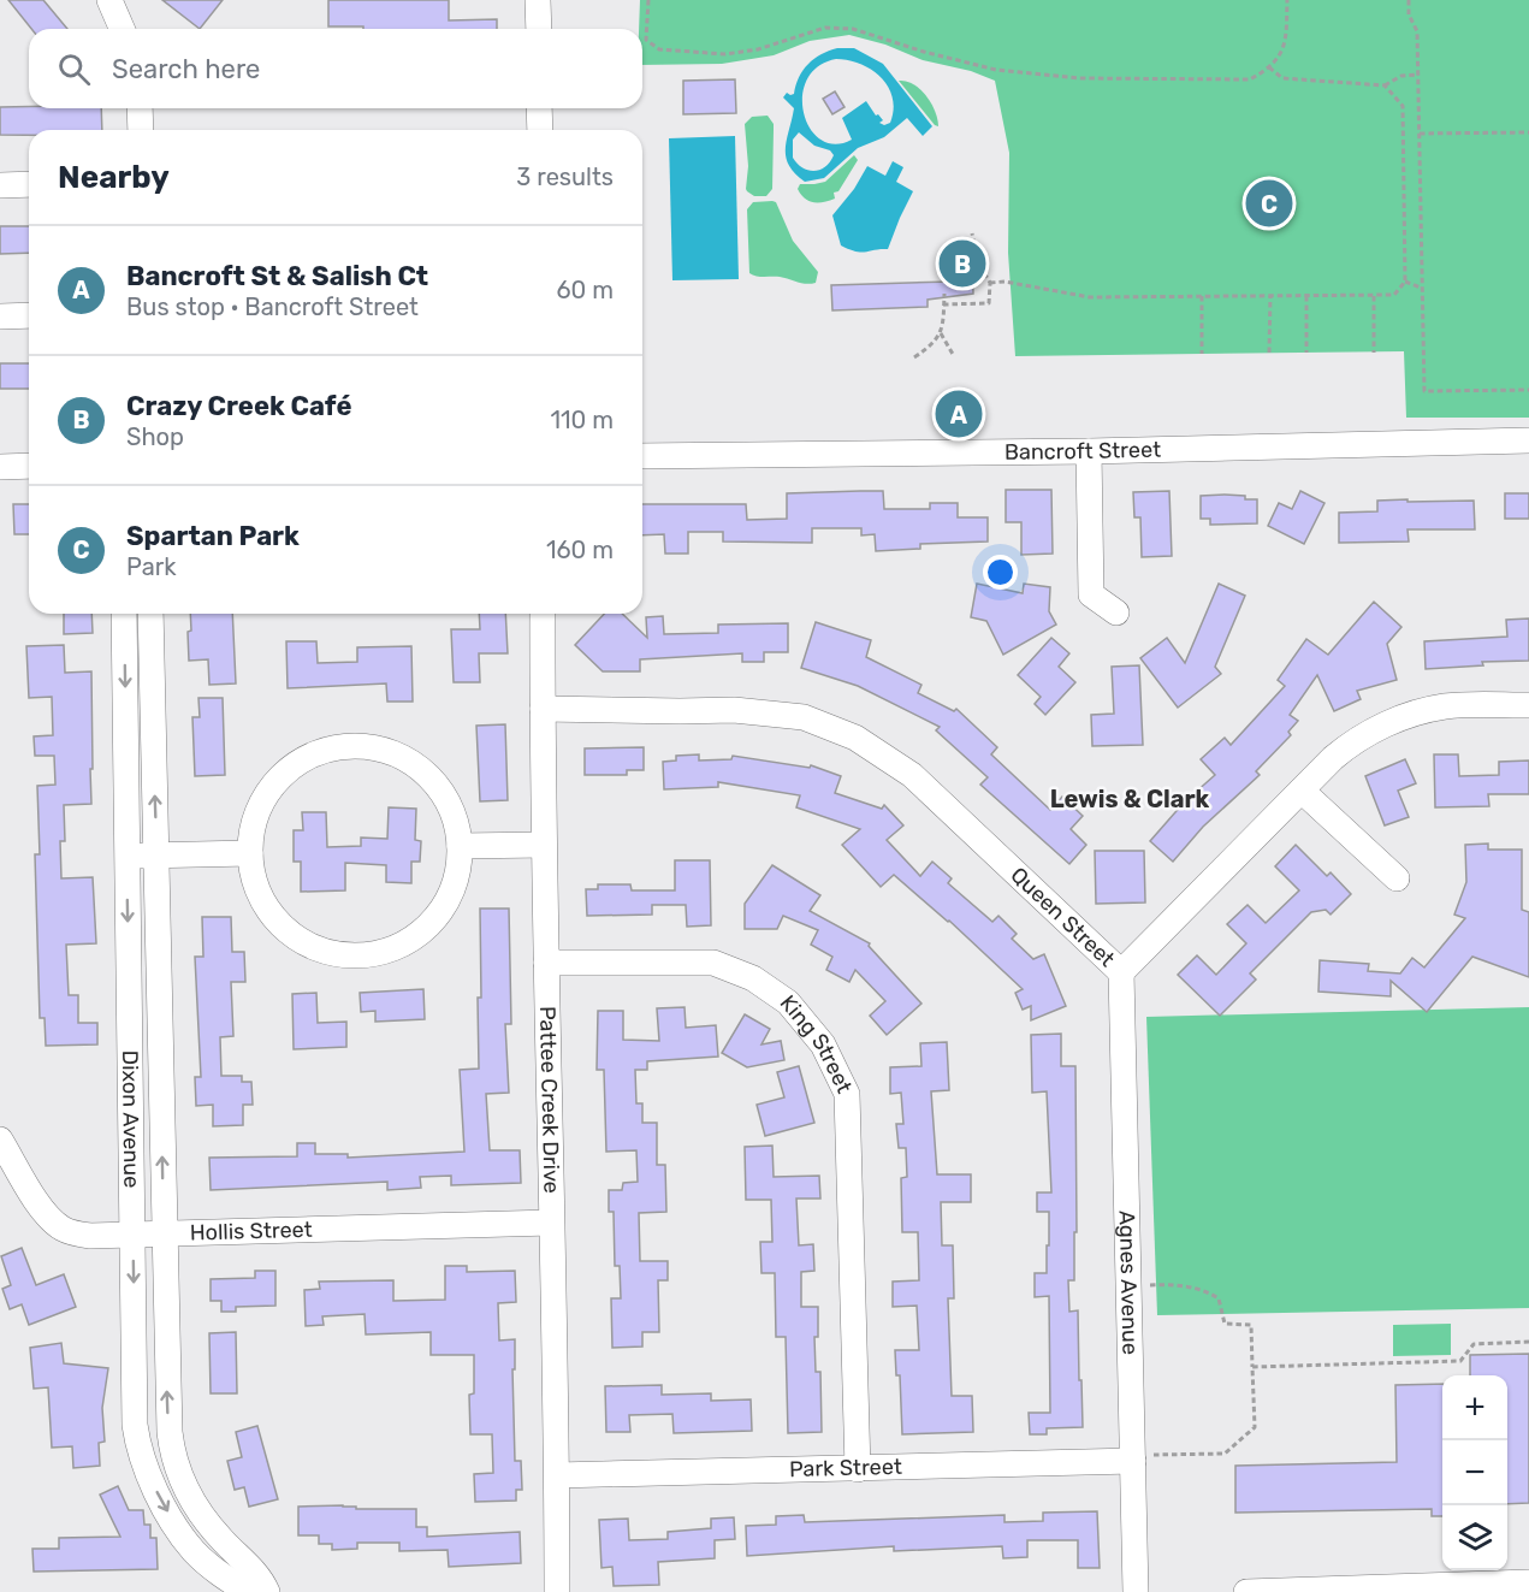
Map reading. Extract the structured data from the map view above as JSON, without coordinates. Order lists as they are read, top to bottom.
{
  "streets": {
    "street": [
      "Bancroft Street",
      "Queen Street",
      "King Street",
      "Pattee Creek Drive",
      "Dixon Avenue",
      "Hollis Street",
      "Agnes Avenue",
      "Park Street"
    ]
  },
  "crossings": [
    ["Queen Street", "Pattee Creek Drive"],
    ["Queen Street", "Agnes Avenue"],
    ["King Street", "Pattee Creek Drive"],
    ["King Street", "Park Street"],
    ["Pattee Creek Drive", "Hollis Street"],
    ["Pattee Creek Drive", "Park Street"],
    ["Dixon Avenue", "Hollis Street"],
    ["Agnes Avenue", "Park Street"]
  ],
  "districts": ["Lewis & Clark"],
  "page": {
    "search": "Search here",
    "heading": ["Nearby", "3 results"],
    "pins": ["C", "B", "A"],
    "list": [
      {
        "mark": "A",
        "name": "Bancroft St & Salish Ct",
        "note": "Bus stop · Bancroft Street",
        "value": "60 m"
      },
      {
        "mark": "B",
        "name": "Crazy Creek Café",
        "note": "Shop",
        "value": "110 m"
      },
      {
        "mark": "C",
        "name": "Spartan Park",
        "note": "Park",
        "value": "160 m"
      }
    ],
    "map_buttons": ["+", "−"]
  }
}
